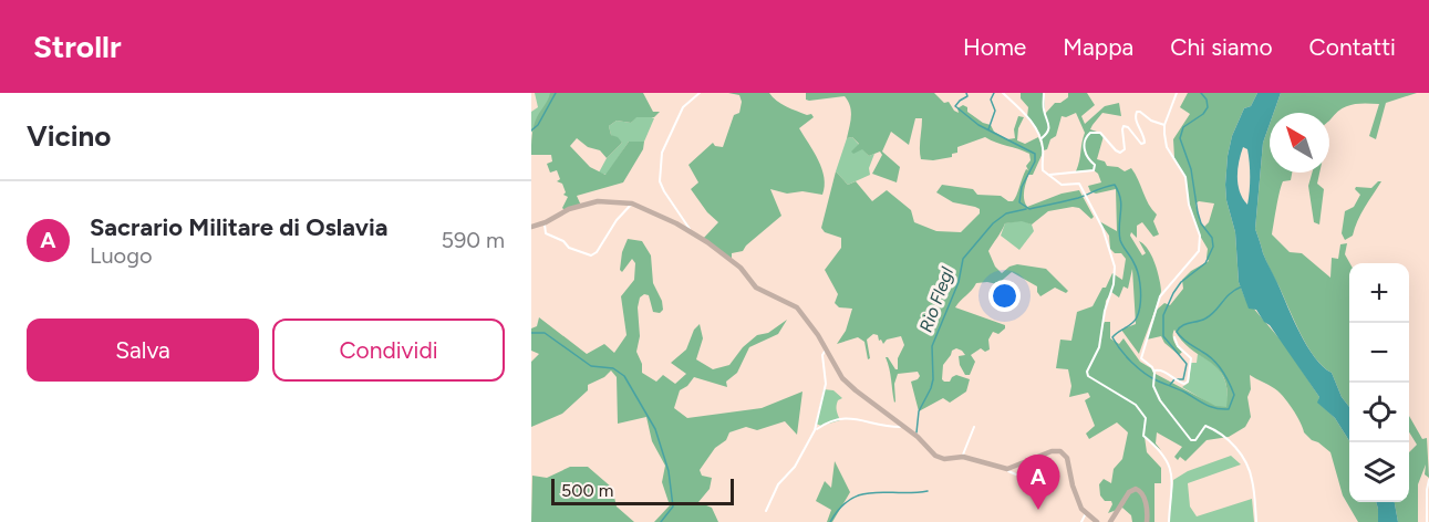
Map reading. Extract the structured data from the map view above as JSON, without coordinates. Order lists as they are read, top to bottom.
{
  "water": ["Rio Flegl"],
  "scale_bar": "500 m",
  "north": "top left",
  "page": {
    "header": "Strollr",
    "nav": [
      "Home",
      "Mappa",
      "Chi siamo",
      "Contatti"
    ],
    "heading": "Vicino",
    "list": [
      {
        "mark": "A",
        "name": "Sacrario Militare di Oslavia",
        "note": "Luogo",
        "value": "590 m"
      }
    ],
    "map_buttons": ["+", "−"],
    "buttons": ["Salva", "Condividi"],
    "pins": "A",
    "scale": "500 m"
  }
}
